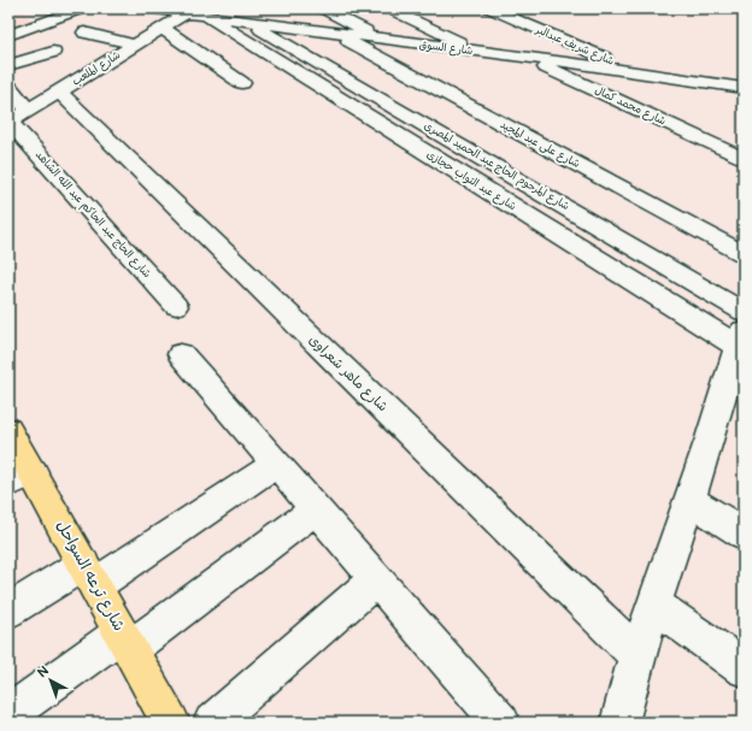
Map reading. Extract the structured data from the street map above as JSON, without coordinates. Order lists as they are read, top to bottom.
{
  "streets": {
    "main road": ["شارع ترعه السواحل"],
    "street": [
      "شارع شريف عبدالبر",
      "شارع السوق",
      "شارع الملعب",
      "شارع محمد كمال",
      "شارع على عبد المجيد",
      "شارع المرحوم الحاج عبد الحميد المصرى",
      "شارع عبد التواب حجازى",
      "شارع الحاج عبد الحاكم عبد الله الشاهد",
      "شارع ماهر شعراوى"
    ]
  },
  "crossings": [
    ["شارع شريف عبدالبر", "شارع السوق"],
    ["شارع السوق", "شارع الملعب"],
    ["شارع السوق", "شارع محمد كمال"],
    ["شارع السوق", "شارع على عبد المجيد"],
    ["شارع السوق", "شارع المرحوم الحاج عبد الحميد المصرى"],
    ["شارع السوق", "شارع عبد التواب حجازى"],
    ["شارع الملعب", "شارع عبد التواب حجازى"],
    ["شارع الملعب", "شارع الحاج عبد الحاكم عبد الله الشاهد"],
    ["شارع الملعب", "شارع ماهر شعراوى"]
  ],
  "north": "top left"
}
